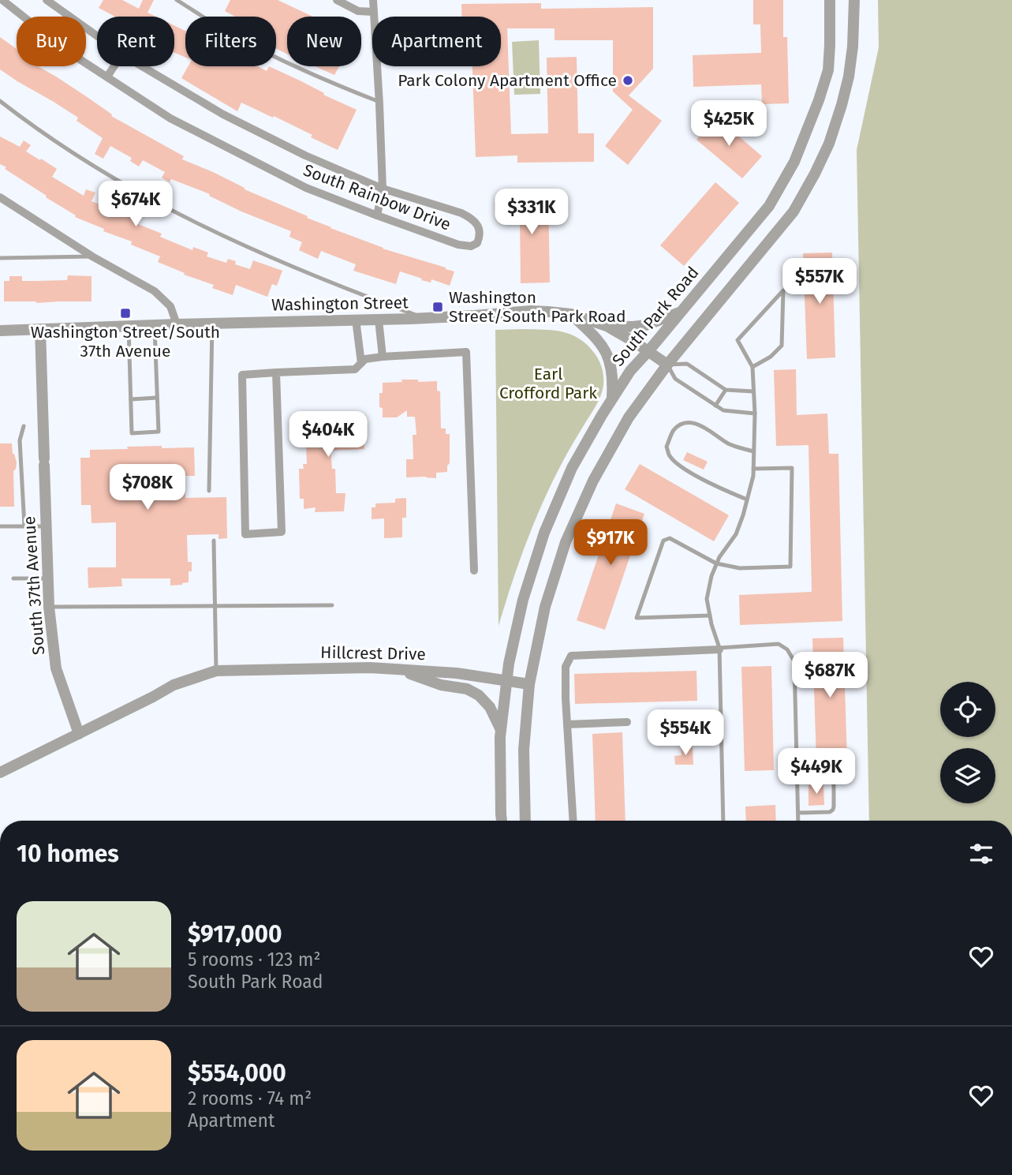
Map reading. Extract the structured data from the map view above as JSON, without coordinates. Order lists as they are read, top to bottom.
{
  "streets": {
    "street": [
      "South Rainbow Drive",
      "Washington Street",
      "South Park Road",
      "South 37th Avenue",
      "Hillcrest Drive"
    ]
  },
  "crossings": [
    ["Washington Street", "South Park Road"],
    ["Washington Street", "South 37th Avenue"],
    ["South Park Road", "Hillcrest Drive"],
    ["South 37th Avenue", "Hillcrest Drive"]
  ],
  "parks": ["Earl Crofford Park"],
  "places": {
    "other": ["Park Colony Apartment Office"],
    "transit": ["Washington Street/South Park Road", "Washington Street/South 37th Avenue"]
  },
  "page": {
    "chip": [
      "Buy",
      "Rent",
      "Filters",
      "New",
      "Apartment"
    ],
    "price": [
      "$425K",
      "$674K",
      "$331K",
      "$557K",
      "$404K",
      "$708K",
      "$917K",
      "$687K",
      "$554K",
      "$449K"
    ],
    "heading": "10 homes",
    "list": [
      {
        "name": "$917,000",
        "note": "5 rooms · 123 m² · South Park Road"
      },
      {
        "name": "$554,000",
        "note": "2 rooms · 74 m² · Apartment"
      }
    ]
  }
}
